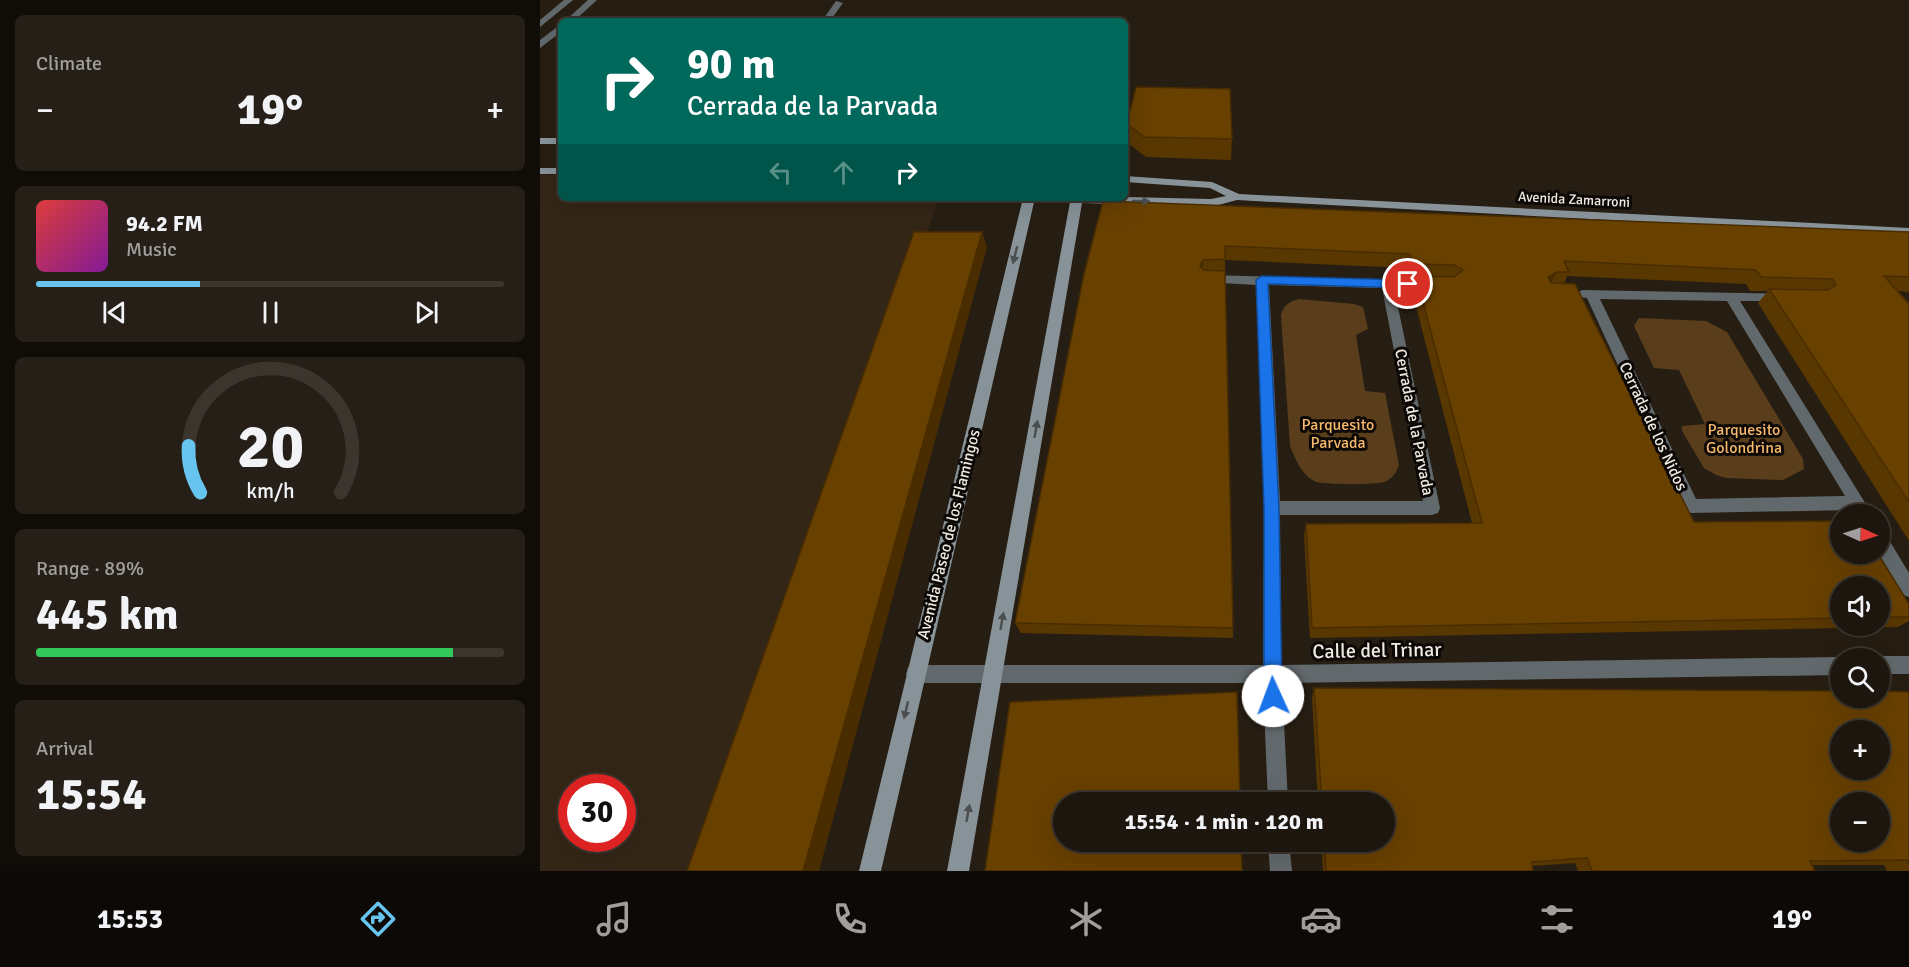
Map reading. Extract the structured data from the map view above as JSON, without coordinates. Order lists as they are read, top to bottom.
{
  "streets": {
    "main road": ["Avenida Zamarroni", "Avenida Paseo de los Flamingos"],
    "street": ["Cerrada de la Parvada", "Cerrada de los Nidos", "Calle del Trinar"]
  },
  "crossings": [
    ["Avenida Paseo de los Flamingos", "Calle del Trinar"]
  ],
  "parks": ["Parquesito Parvada", "Parquesito Golondrina"],
  "north": "right",
  "page": {
    "tile": [
      "Climate",
      ["Range · 89%", "445 km"],
      ["Arrival", "15:54"]
    ],
    "turn": ["90 m", "Cerrada de la Parvada"],
    "heat": ["−", "19°", "+"],
    "song": ["94.2 FM", "Music"],
    "map_buttons": ["+", "−"],
    "limit": "30",
    "trip": "15:54 · 1 min · 120 m",
    "tabs": ["15:53", "19°"],
    "gauge": ["20", "km/h"]
  }
}
